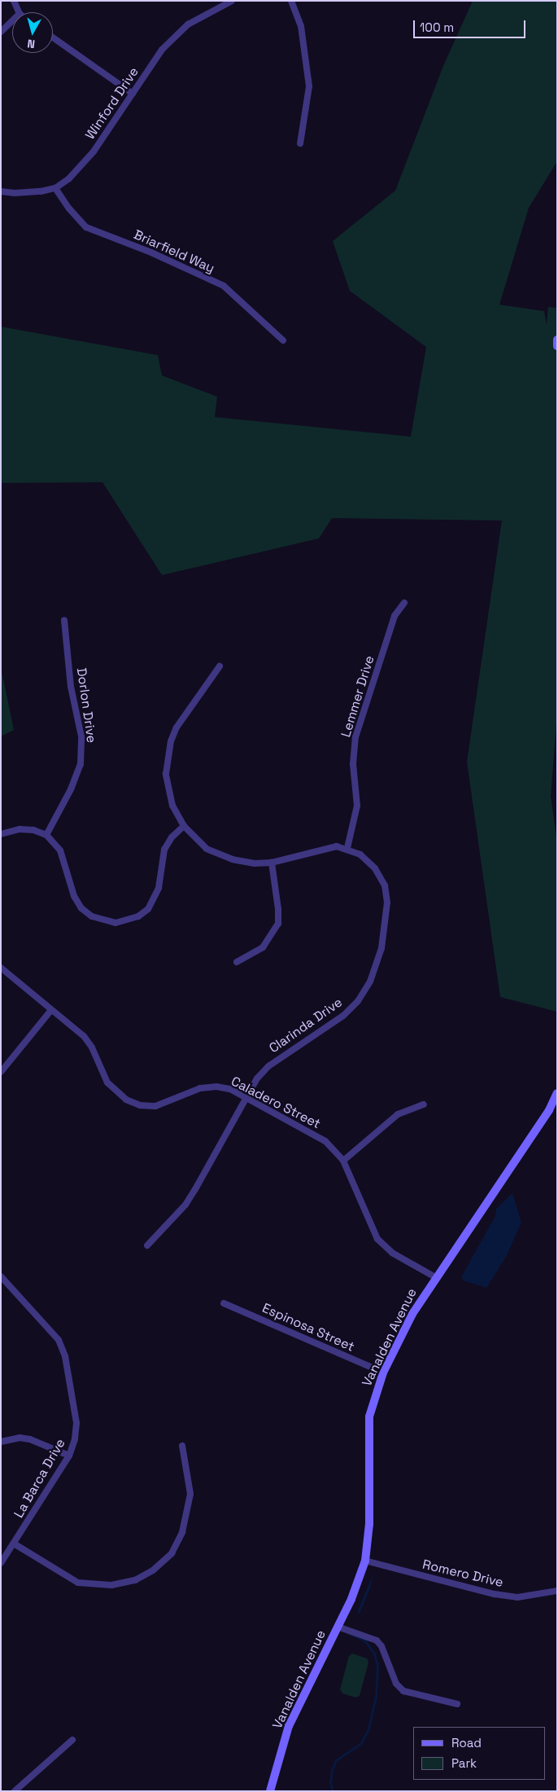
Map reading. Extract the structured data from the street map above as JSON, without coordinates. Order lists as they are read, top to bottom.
{
  "streets": {
    "main road": ["Vanalden Avenue"],
    "street": [
      "Winford Drive",
      "Briarfield Way",
      "Lemmer Drive",
      "Dorlon Drive",
      "Clarinda Drive",
      "Caladero Street",
      "Espinosa Street",
      "La Barca Drive",
      "Romero Drive"
    ]
  },
  "crossings": [
    ["Winford Drive", "Briarfield Way"],
    ["Lemmer Drive", "Clarinda Drive"],
    ["Clarinda Drive", "Caladero Street"],
    ["Caladero Street", "Vanalden Avenue"],
    ["Espinosa Street", "Vanalden Avenue"],
    ["Vanalden Avenue", "Romero Drive"]
  ],
  "legend": ["Road", "Park"],
  "scale_bar": "100 m",
  "north": "bottom"
}
